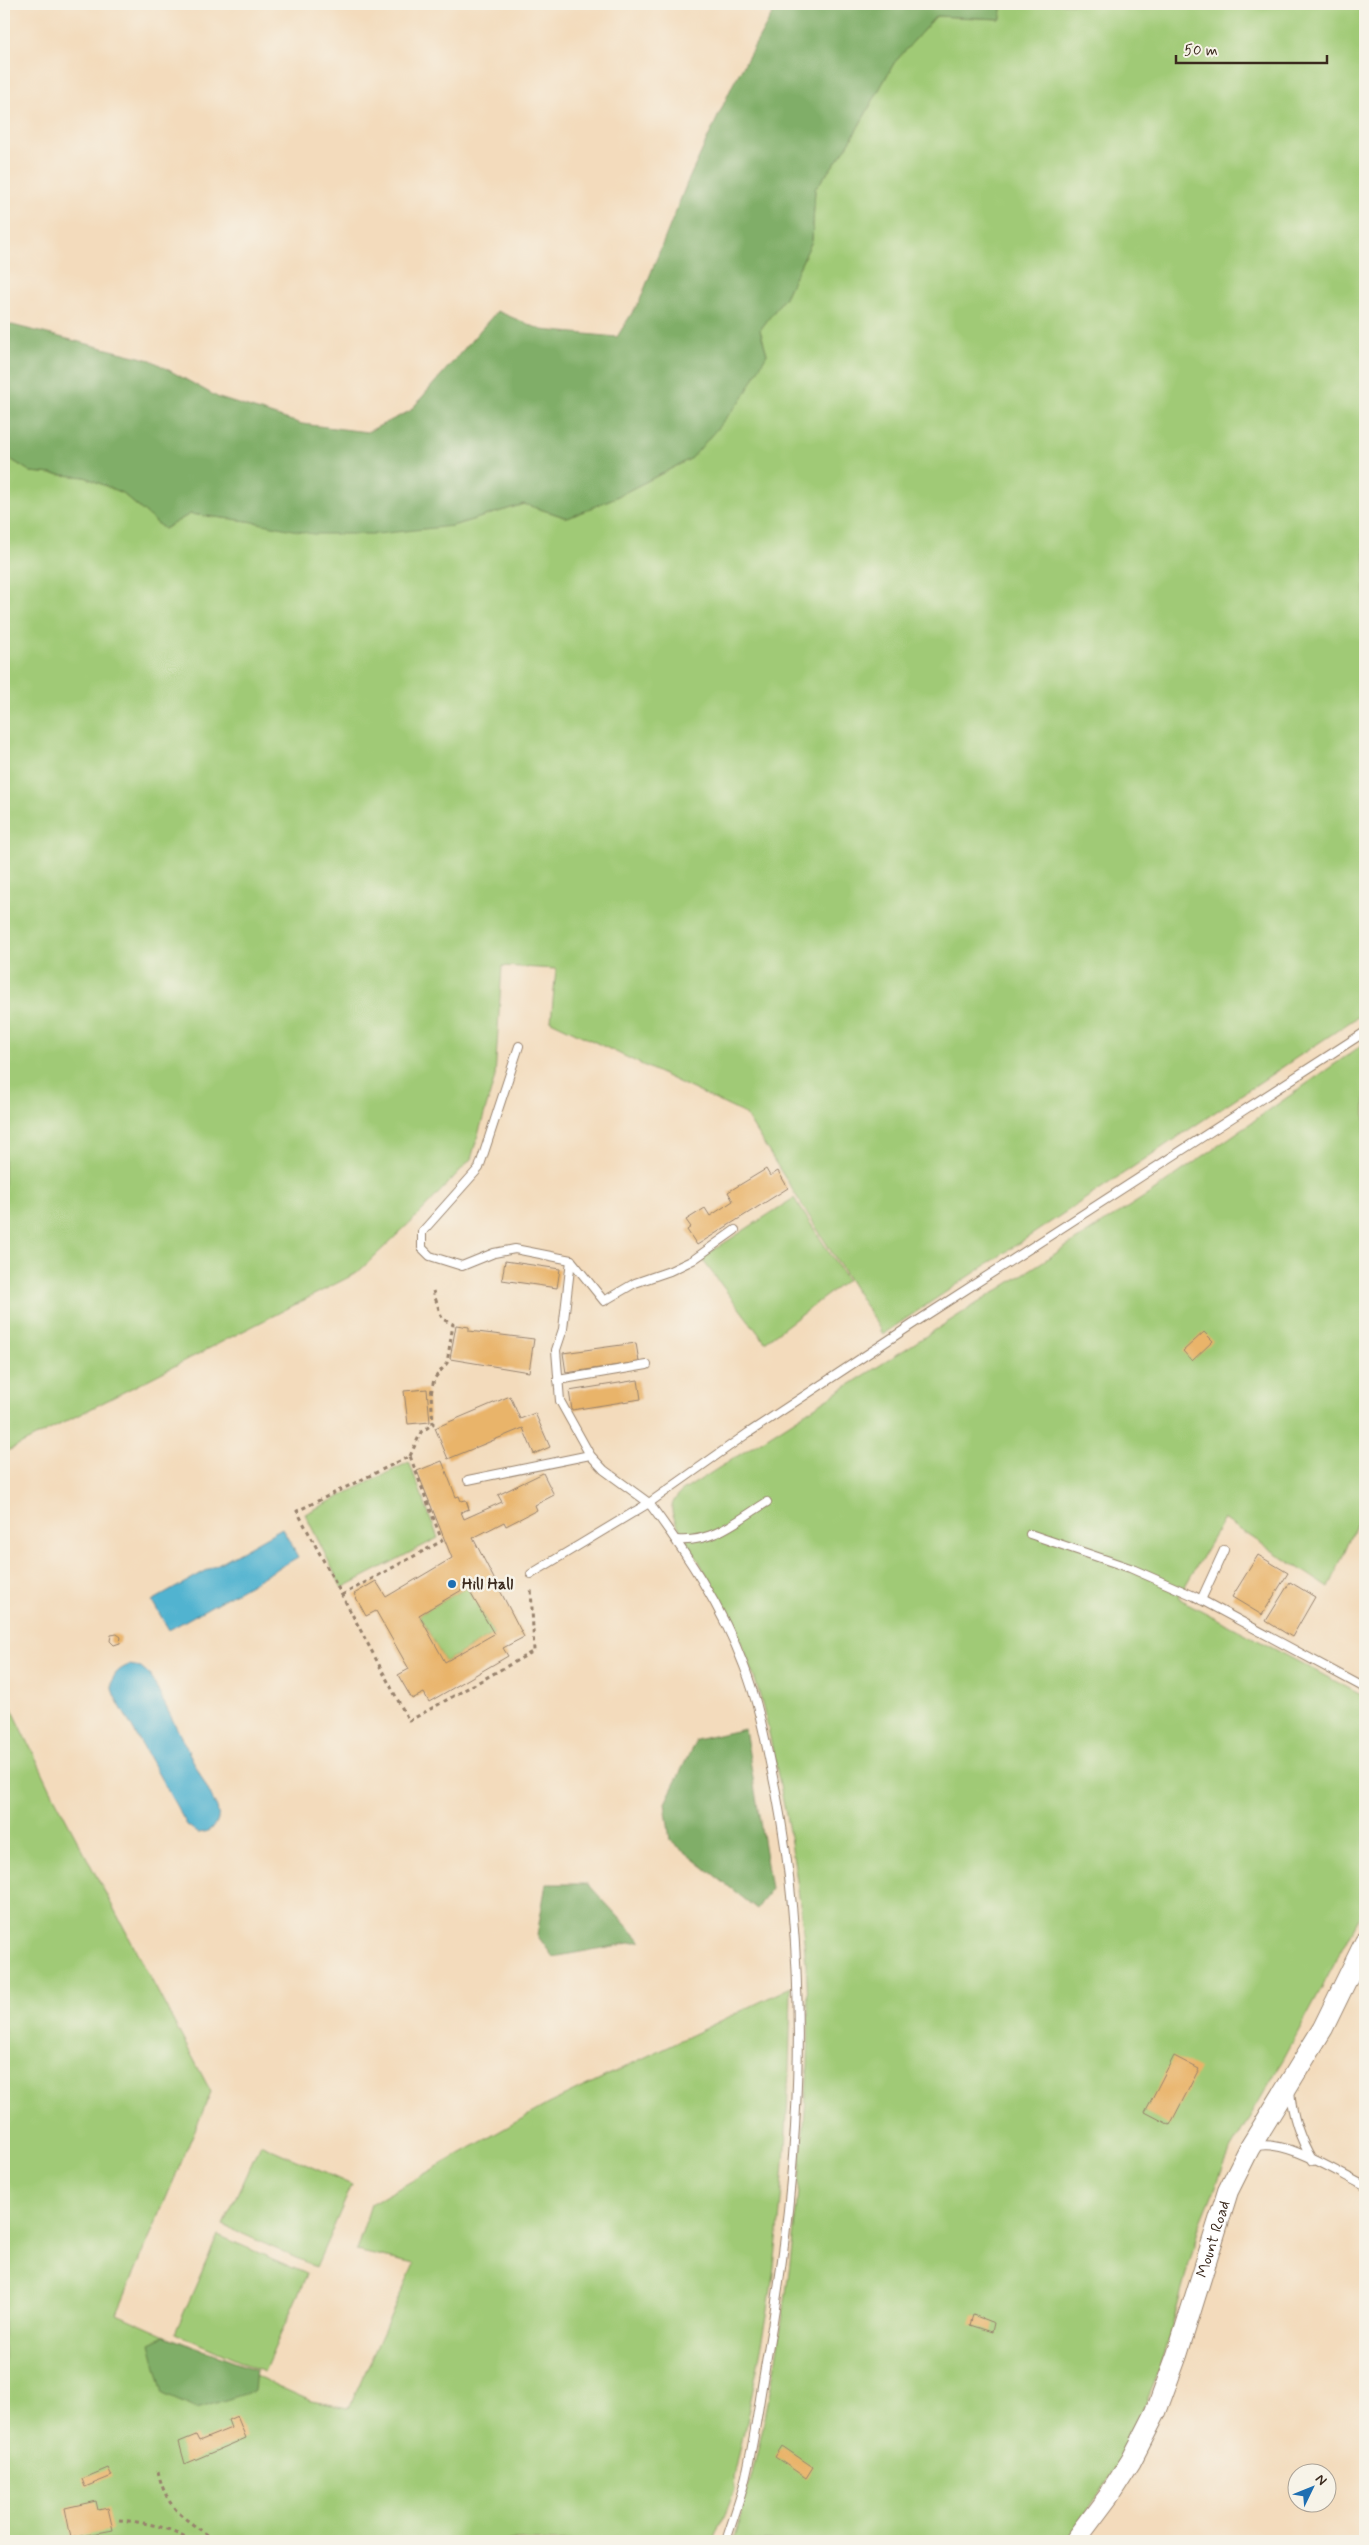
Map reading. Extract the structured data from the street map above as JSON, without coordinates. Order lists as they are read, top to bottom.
{
  "streets": {
    "street": ["Mount Road"]
  },
  "places": ["Hill Hall"],
  "scale_bar": "50 m",
  "north": "top right"
}
